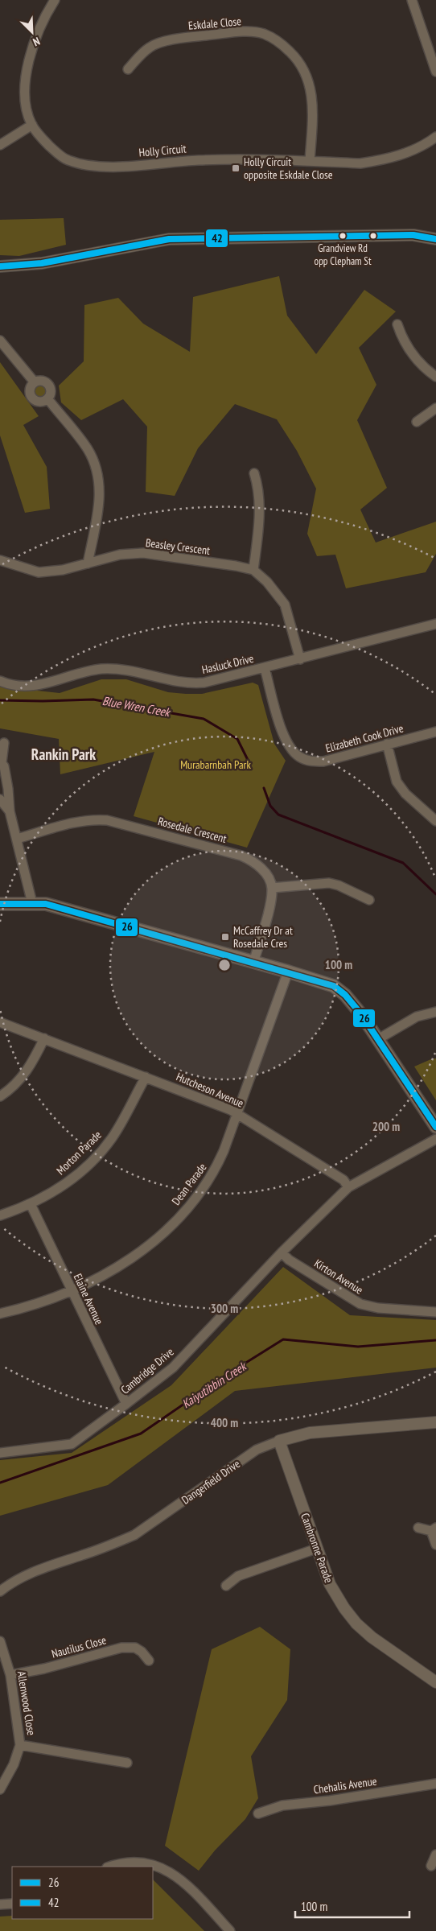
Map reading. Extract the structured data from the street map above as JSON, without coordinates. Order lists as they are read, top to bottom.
{
  "streets": {
    "street": [
      "Eskdale Close",
      "Holly Circuit",
      "Beasley Crescent",
      "Hasluck Drive",
      "Elizabeth Cook Drive",
      "Rosedale Crescent",
      "Hutcheson Avenue",
      "Morton Parade",
      "Dean Parade",
      "Kirton Avenue",
      "Elaine Avenue",
      "Cambridge Drive",
      "Dangerfield Drive",
      "Cambronne Parade",
      "Nautilus Close",
      "Allenwood Close",
      "Chehalis Avenue"
    ]
  },
  "crossings": [
    ["Eskdale Close", "Holly Circuit"],
    ["Hasluck Drive", "Elizabeth Cook Drive"],
    ["Hutcheson Avenue", "Morton Parade"],
    ["Hutcheson Avenue", "Dean Parade"],
    ["Hutcheson Avenue", "Cambridge Drive"],
    ["Morton Parade", "Elaine Avenue"],
    ["Dean Parade", "Elaine Avenue"],
    ["Kirton Avenue", "Cambridge Drive"],
    ["Elaine Avenue", "Cambridge Drive"],
    ["Dangerfield Drive", "Cambronne Parade"],
    ["Nautilus Close", "Allenwood Close"]
  ],
  "districts": ["Rankin Park"],
  "water": ["Blue Wren Creek", "Kaiyutibbin Creek"],
  "parks": ["Murabarnbah Park"],
  "places": {
    "transit": ["Holly Circuit opposite Eskdale Close", "McCaffrey Dr at Rosedale Cres"],
    "other": ["Grandview Rd opp Clepham St"]
  },
  "lines": ["transit line 42", "transit line 26"],
  "legend": ["26", "42"],
  "scale_bar": "100 m",
  "north": "bottom right",
  "rings": [
    "100 m",
    "200 m",
    "300 m",
    "400 m"
  ]
}
